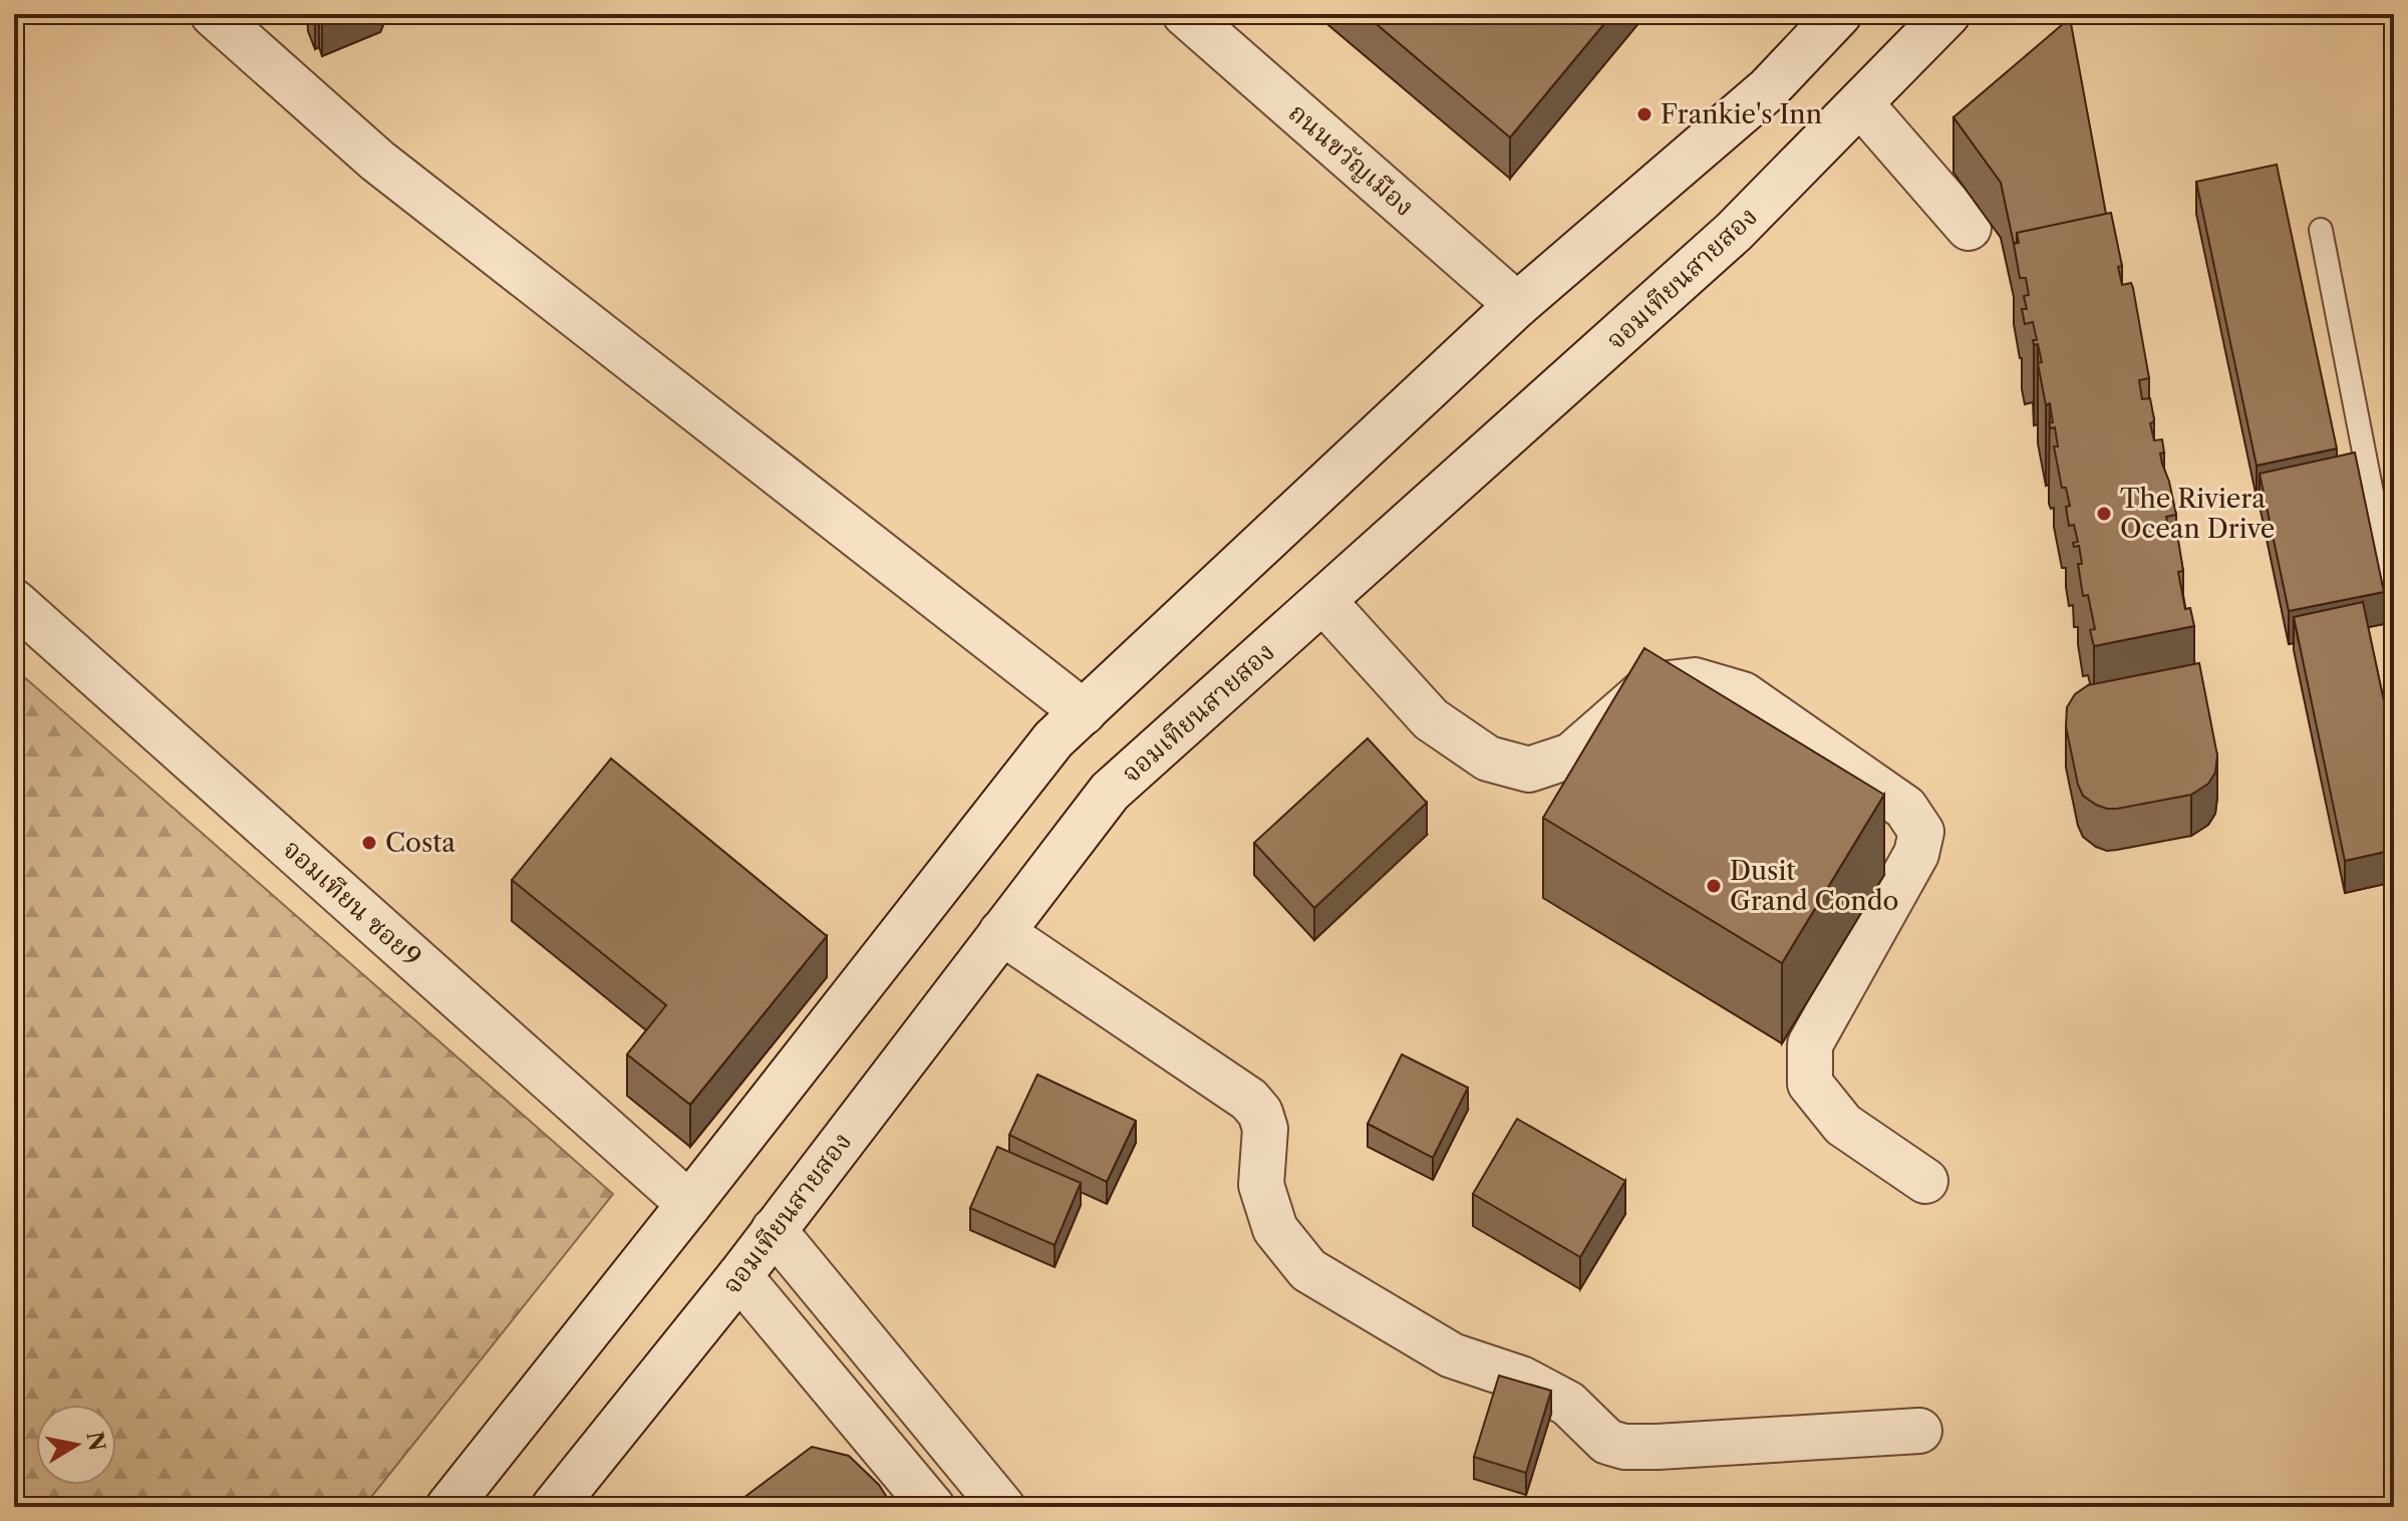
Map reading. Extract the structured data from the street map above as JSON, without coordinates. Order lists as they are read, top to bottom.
{
  "streets": {
    "street": ["ถนนขวัญเมือง", "จอมเทียนสายสอง", "จอมเทียน ซอย9"]
  },
  "places": [
    "Frankie's Inn",
    "The Riviera Ocean Drive",
    "Costa",
    "Dusit Grand Condo"
  ],
  "north": "right"
}
